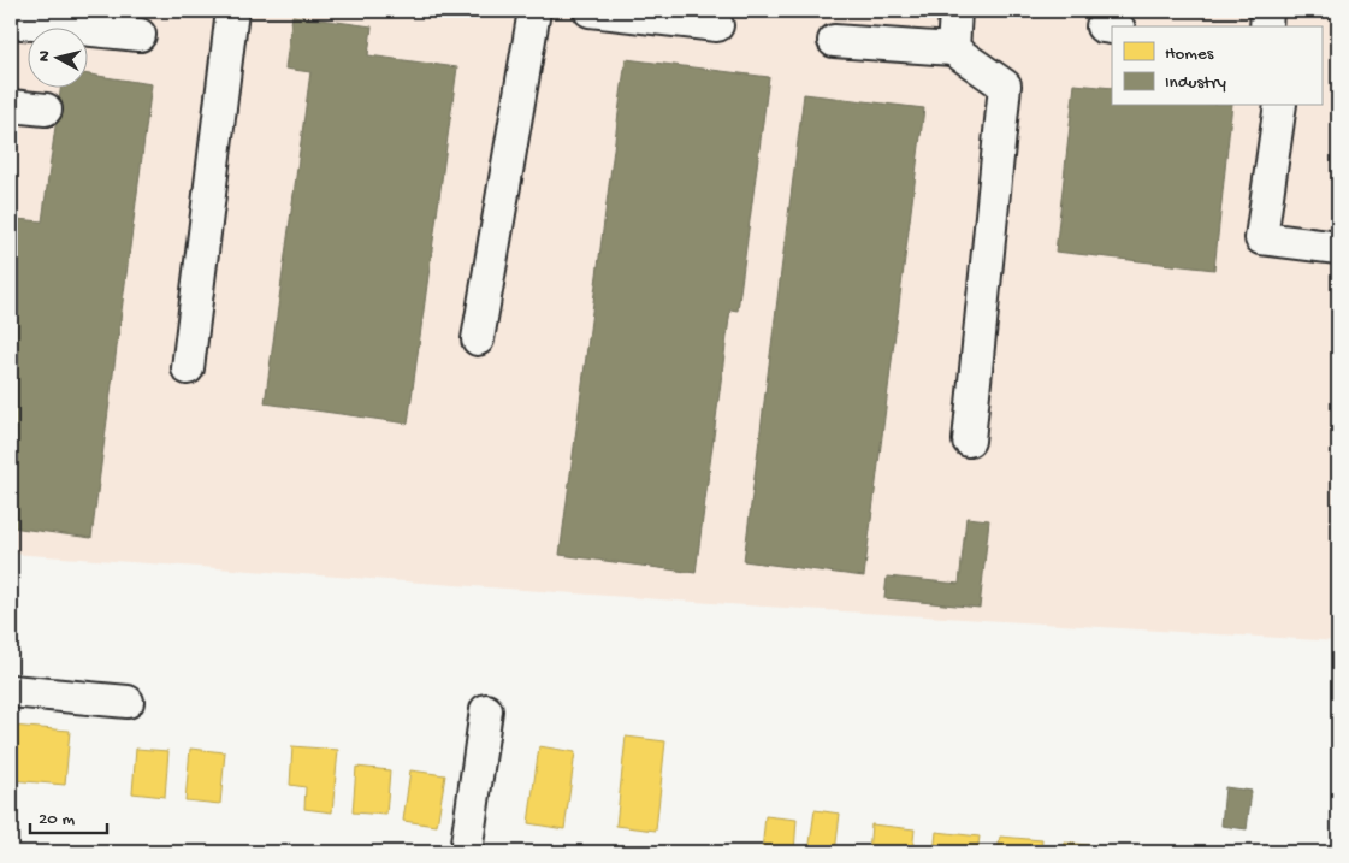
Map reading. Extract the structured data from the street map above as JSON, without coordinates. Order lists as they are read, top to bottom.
{
  "legend": ["Homes", "Industry"],
  "scale_bar": "20 m",
  "north": "left"
}
